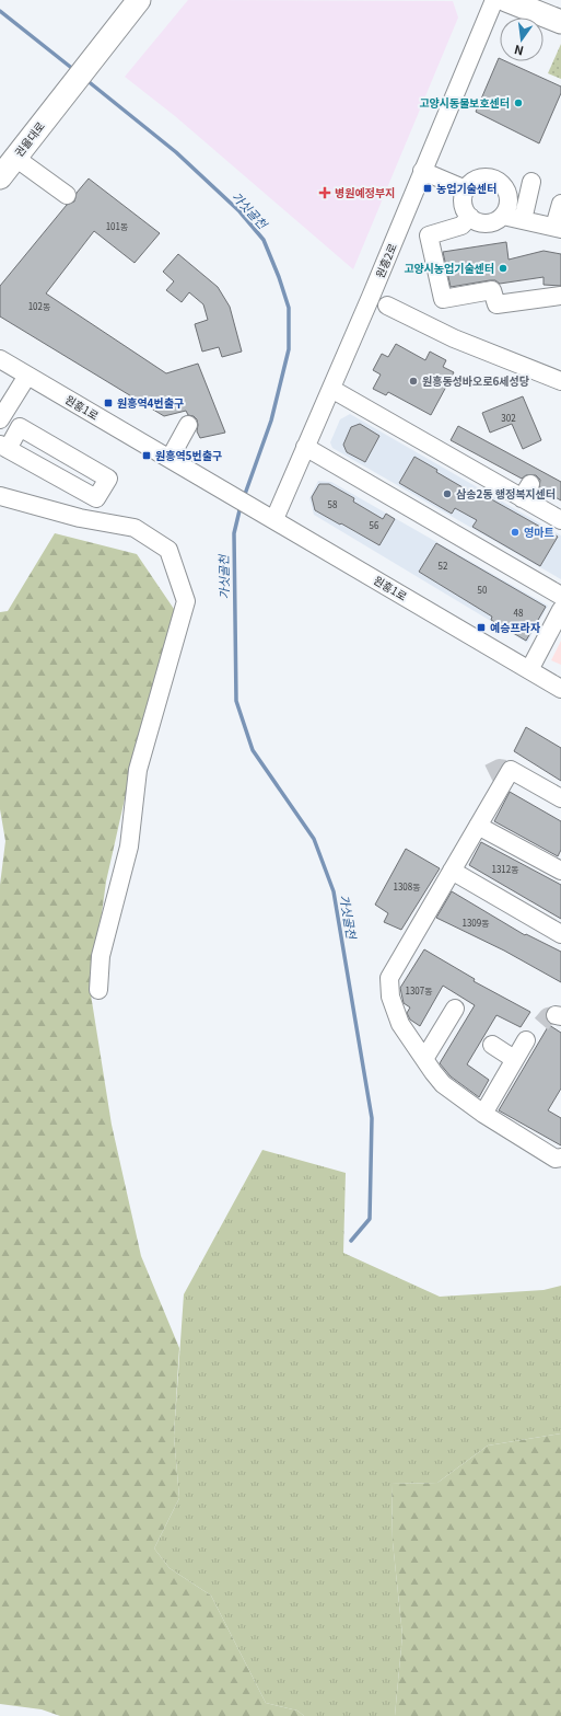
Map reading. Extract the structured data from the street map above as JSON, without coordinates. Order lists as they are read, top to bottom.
{
  "streets": {
    "main road": ["권율대로"],
    "street": ["원흥2로", "원흥1로"]
  },
  "crossings": [
    ["원흥2로", "원흥1로"]
  ],
  "water": ["가싯골천"],
  "places": {
    "other": [
      "고양시동물보호센터",
      "고양시농업기술센터",
      "원흥동성바오로6세성당",
      "삼송2동 행정복지센터",
      "영마트"
    ],
    "transit": [
      "농업기술센터",
      "원흥역4번출구",
      "원흥역5번출구",
      "예승프라자"
    ],
    "health": ["병원예정부지"]
  },
  "house_numbers": [
    "101동",
    "102동",
    "302",
    "58",
    "56",
    "52",
    "50",
    "48",
    "1312동",
    "1308동",
    "1309동",
    "1307동"
  ],
  "north": "bottom"
}
